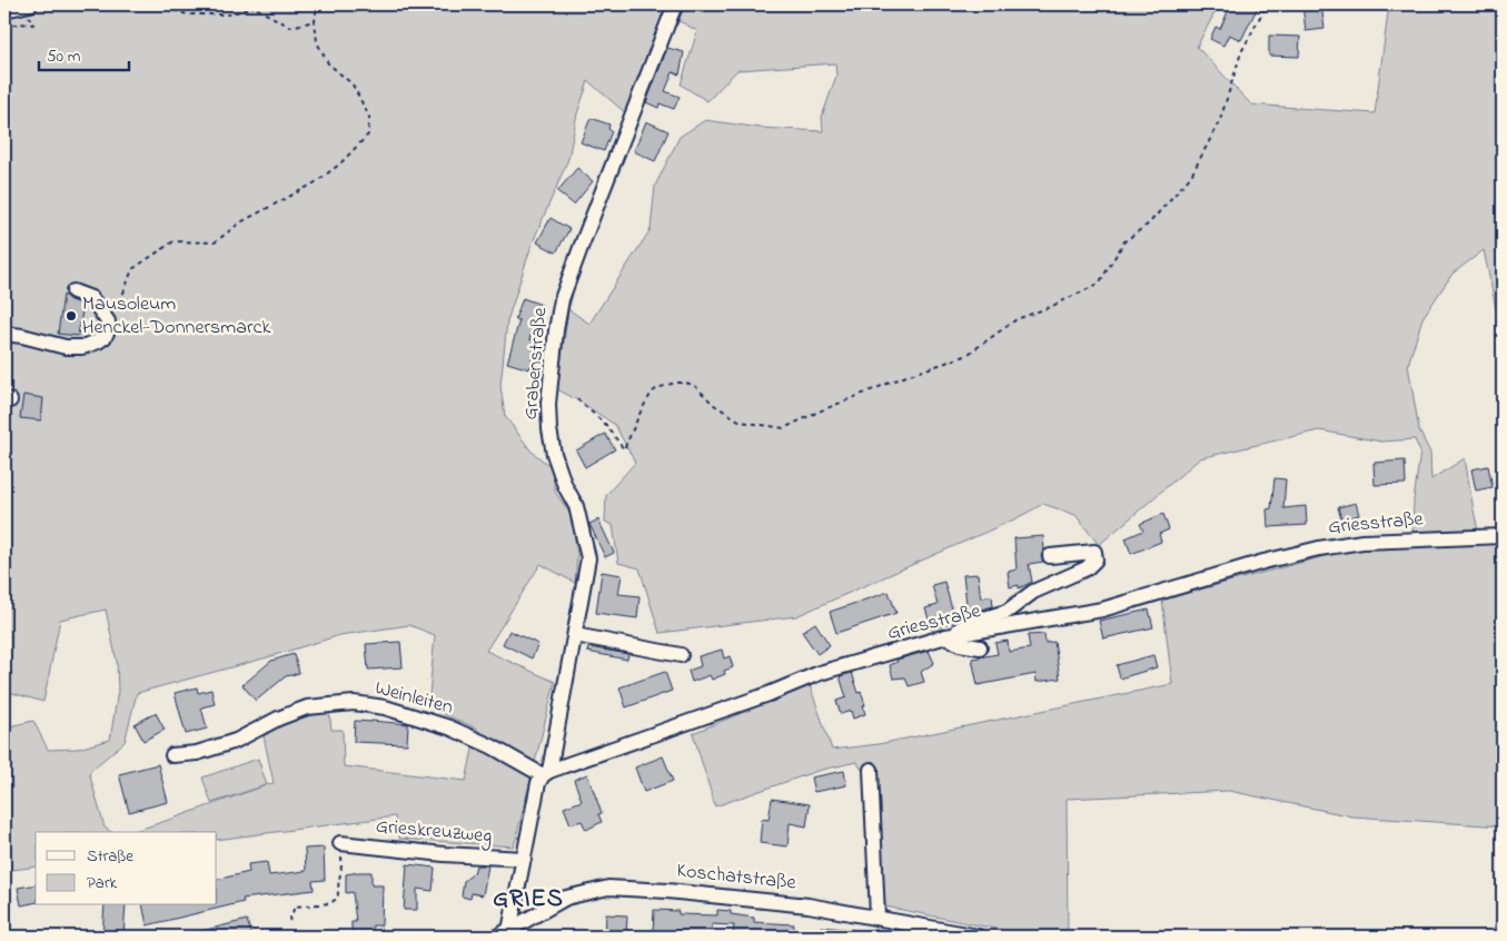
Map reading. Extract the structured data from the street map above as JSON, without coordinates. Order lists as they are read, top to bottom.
{
  "streets": {
    "street": [
      "Grabenstraße",
      "Griesstraße",
      "Weinleiten",
      "Grieskreuzweg",
      "Koschatstraße"
    ]
  },
  "crossings": [
    ["Grabenstraße", "Griesstraße"],
    ["Grabenstraße", "Weinleiten"],
    ["Griesstraße", "Weinleiten"]
  ],
  "districts": ["GRIES"],
  "places": ["Mausoleum Henckel-Donnersmarck"],
  "legend": ["Straße", "Park"],
  "scale_bar": "50 m"
}
